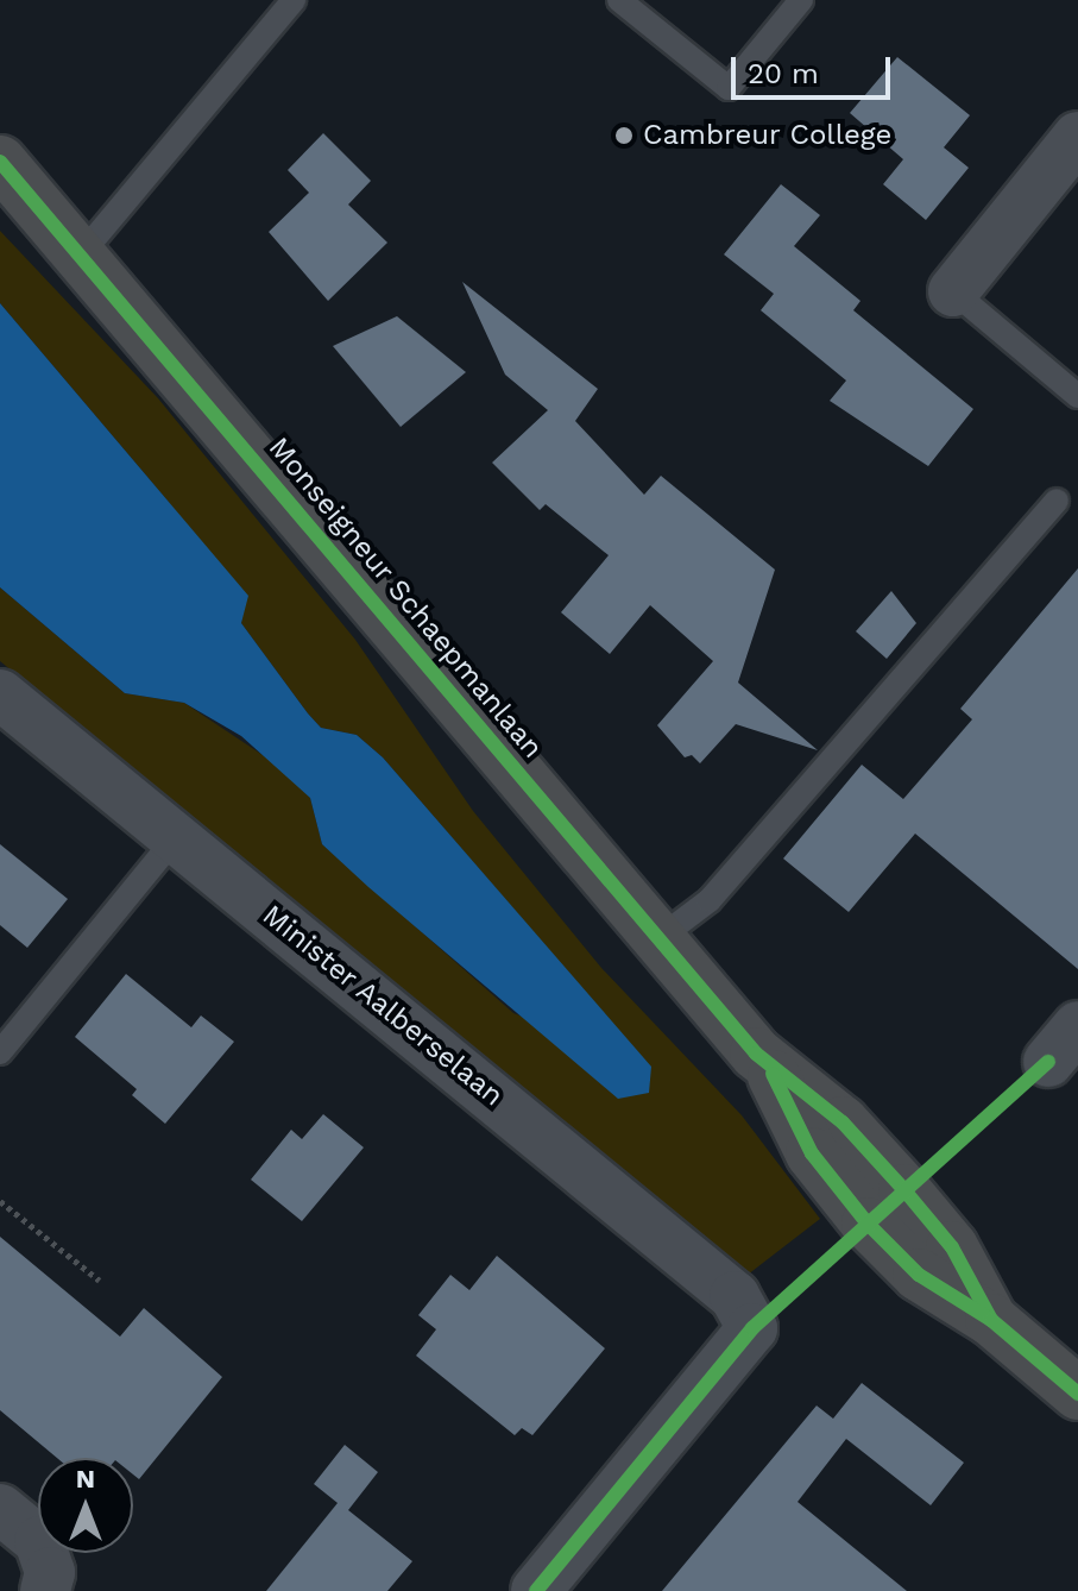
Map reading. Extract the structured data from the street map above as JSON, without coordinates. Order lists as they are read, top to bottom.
{
  "streets": {
    "main road": ["Monseigneur Schaepmanlaan"],
    "street": ["Minister Aalberselaan"]
  },
  "places": ["Cambreur College"],
  "scale_bar": "20 m",
  "north": "top"
}
